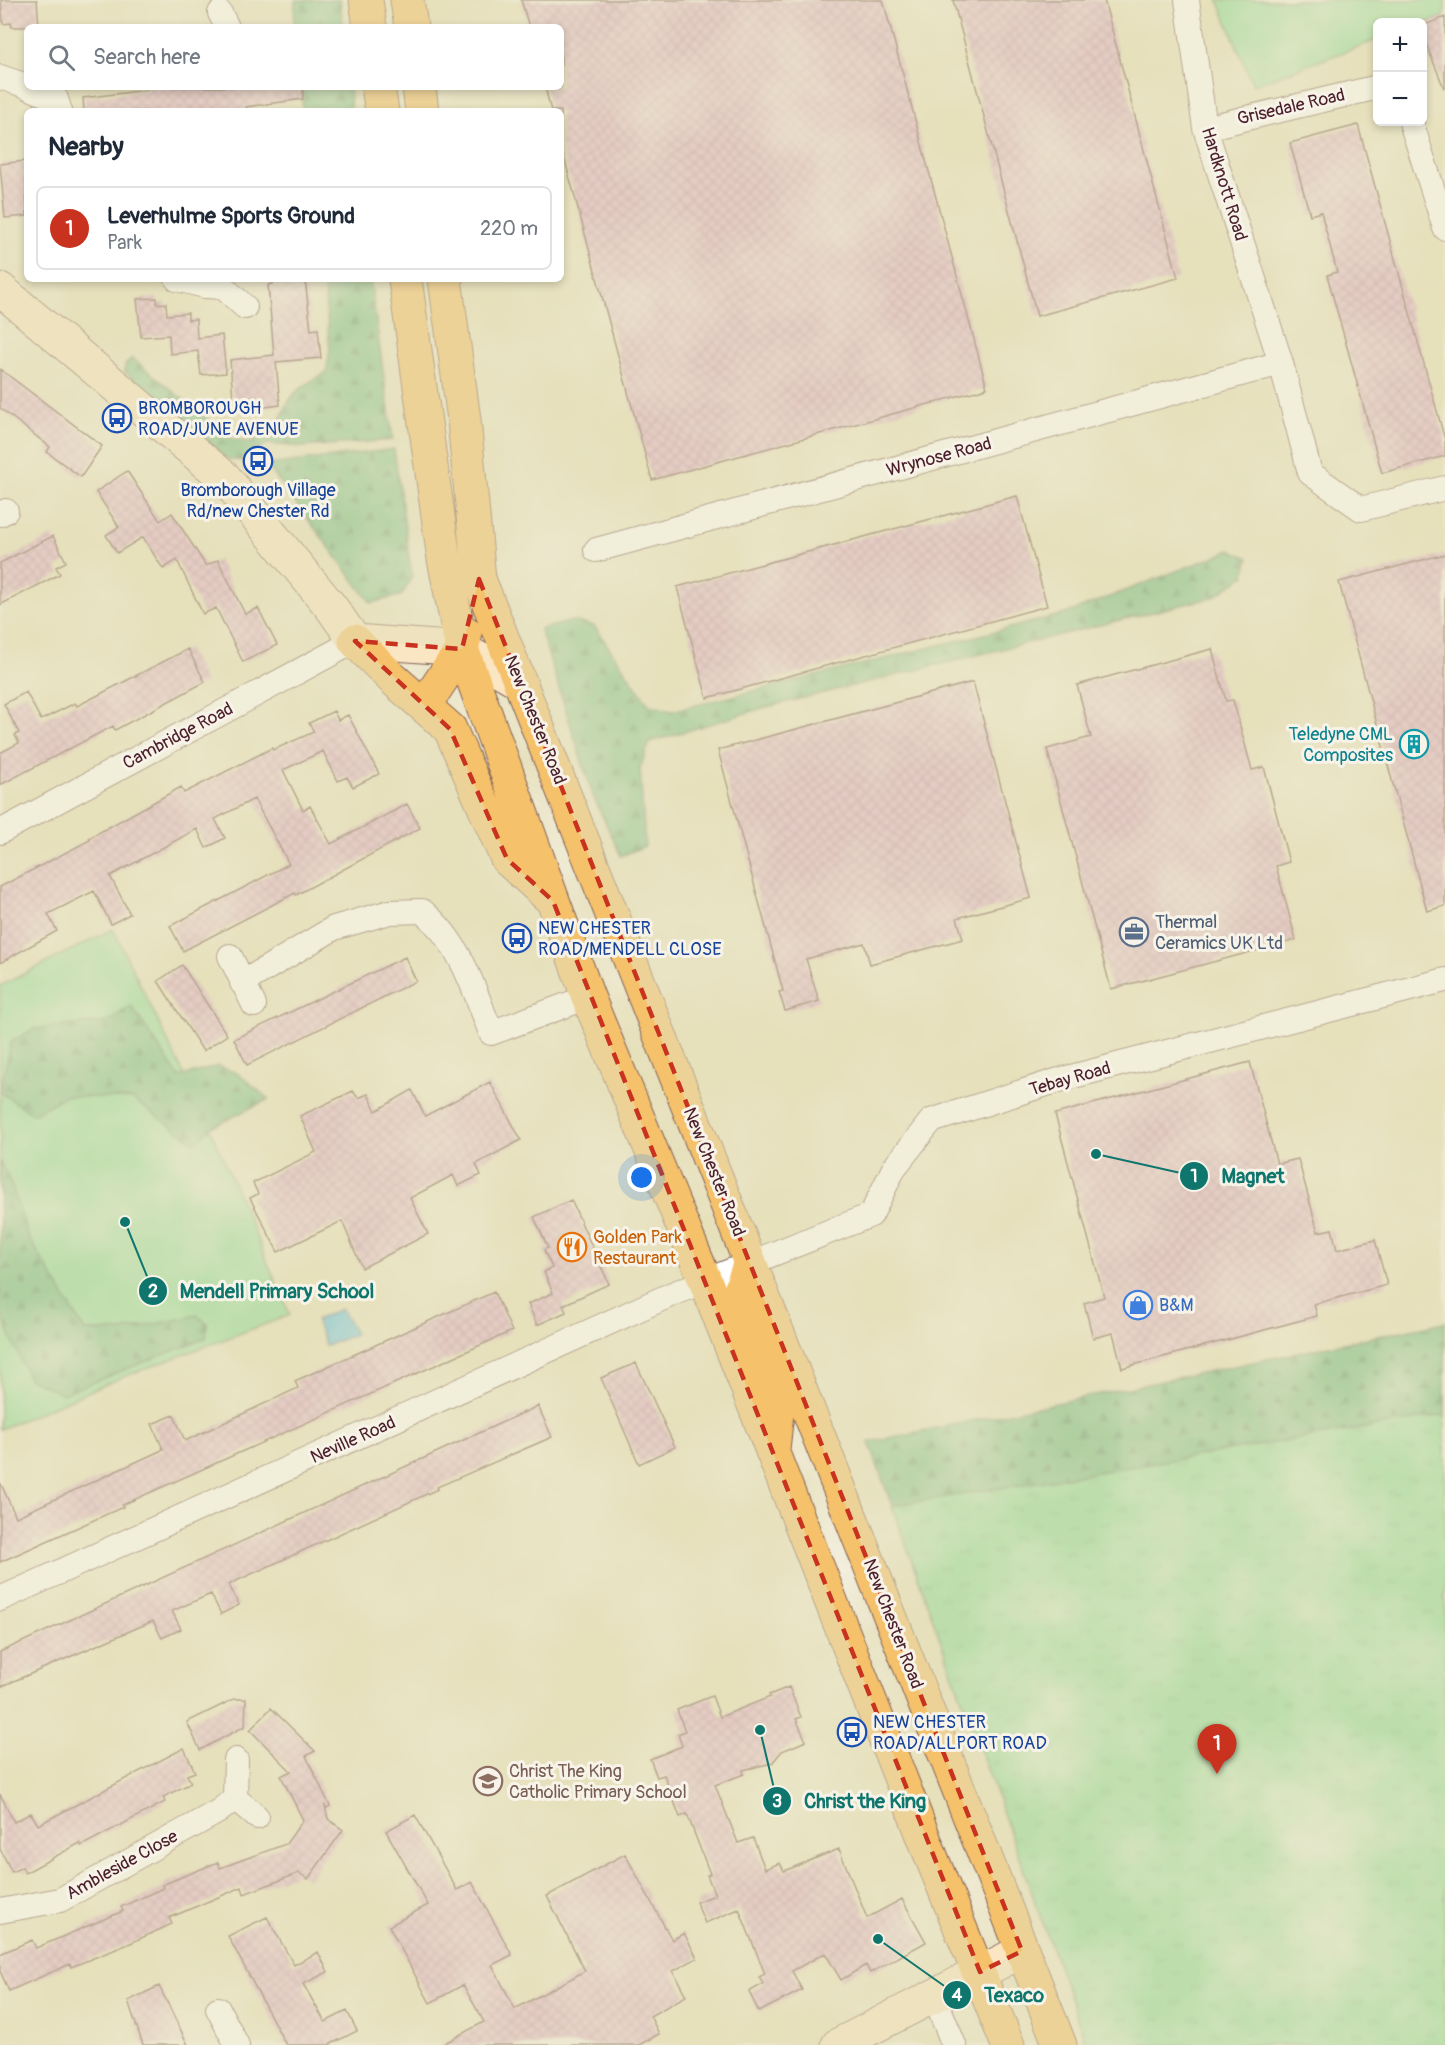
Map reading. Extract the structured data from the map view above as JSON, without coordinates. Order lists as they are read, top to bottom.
{
  "streets": {
    "highway": ["New Chester Road"],
    "street": [
      "Grisedale Road",
      "Hardknott Road",
      "Wrynose Road",
      "Cambridge Road",
      "Tebay Road",
      "Neville Road",
      "Ambleside Close"
    ]
  },
  "crossings": [
    ["Grisedale Road", "Hardknott Road"],
    ["Hardknott Road", "Wrynose Road"],
    ["New Chester Road", "Tebay Road"],
    ["Tebay Road", "Neville Road"]
  ],
  "places": {
    "bus stop": [
      "BROMBOROUGH ROAD/JUNE AVENUE",
      "Bromborough Village Rd/new Chester Rd",
      "NEW CHESTER ROAD/MENDELL CLOSE",
      "NEW CHESTER ROAD/ALLPORT ROAD"
    ],
    "building": ["Teledyne CML Composites"],
    "office": ["Thermal Ceramics UK Ltd"],
    "other": [
      "Magnet",
      "Mendell Primary School",
      "Christ the King",
      "Texaco"
    ],
    "restaurant": ["Golden Park Restaurant"],
    "shop": ["B&M"],
    "school or university": ["Christ The King Catholic Primary School"]
  },
  "page": {
    "map_buttons": ["+", "−"],
    "search": "Search here",
    "heading": "Nearby",
    "list": [
      {
        "mark": "1",
        "name": "Leverhulme Sports Ground",
        "note": "Park",
        "value": "220 m"
      }
    ],
    "pins": "1"
  }
}
